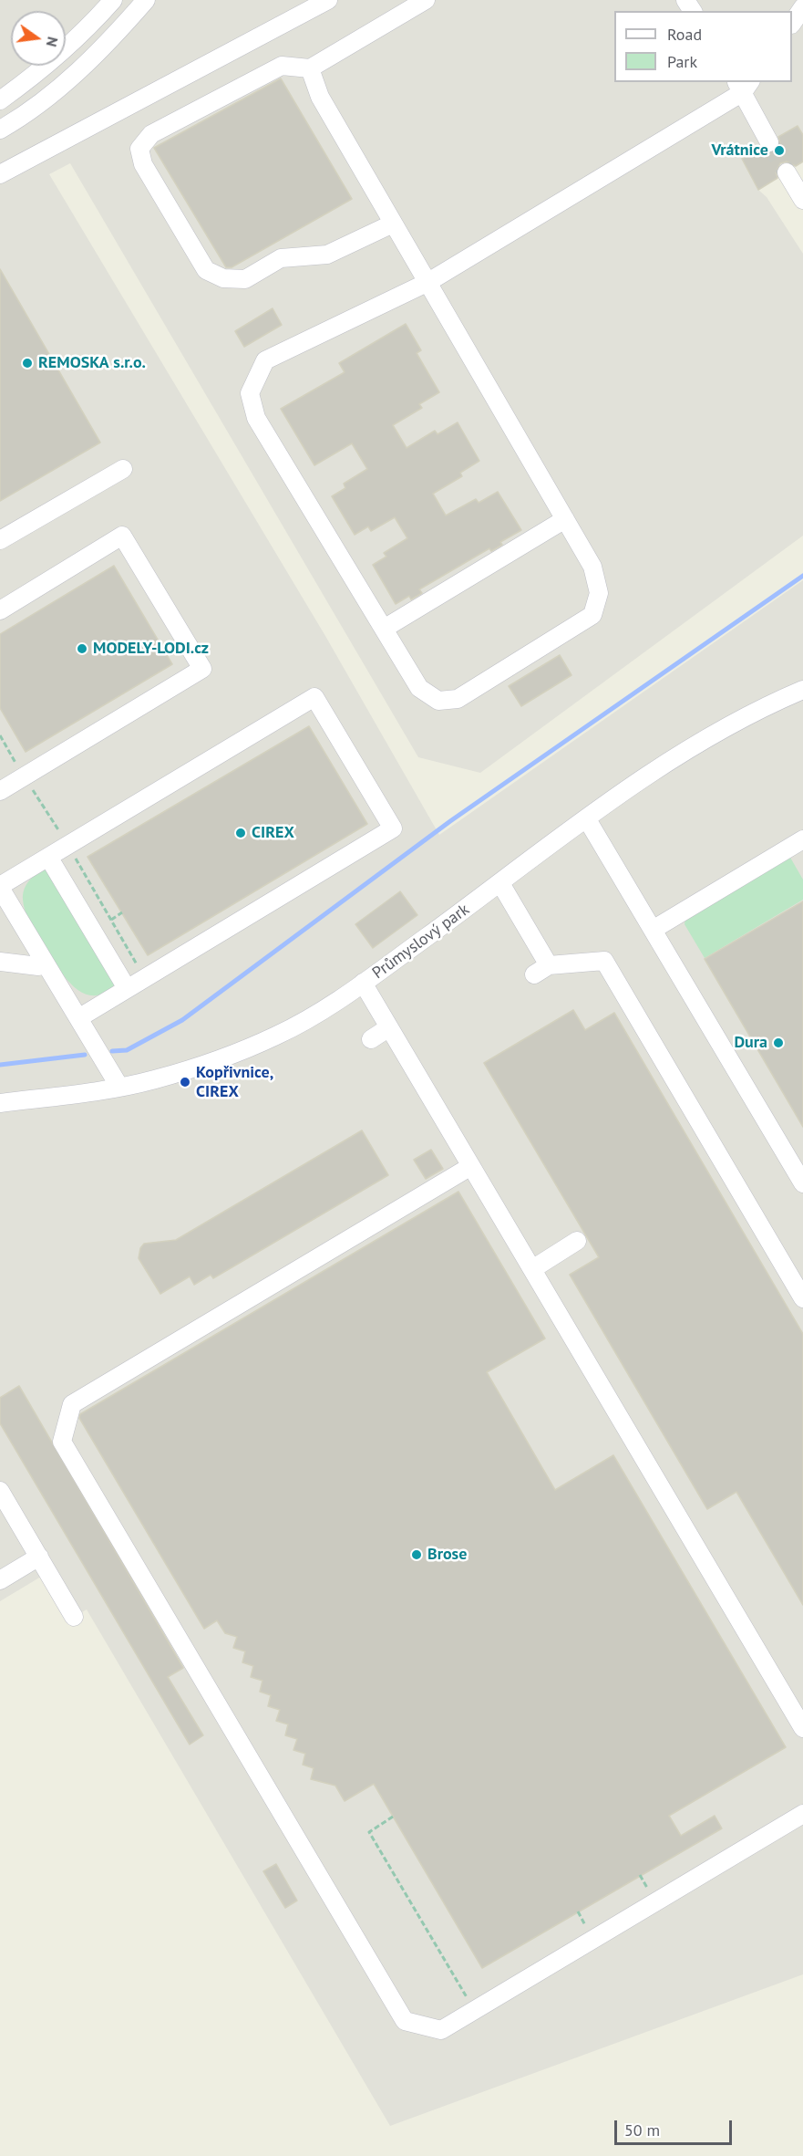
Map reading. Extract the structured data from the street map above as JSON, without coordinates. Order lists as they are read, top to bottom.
{
  "streets": {
    "street": ["Průmyslový park"]
  },
  "places": [
    "Vrátnice",
    "REMOSKA s.r.o.",
    "MODELY-LODI.cz",
    "CIREX",
    "Dura",
    "Kopřivnice, CIREX",
    "Brose"
  ],
  "legend": ["Road", "Park"],
  "scale_bar": "50 m",
  "north": "right"
}
